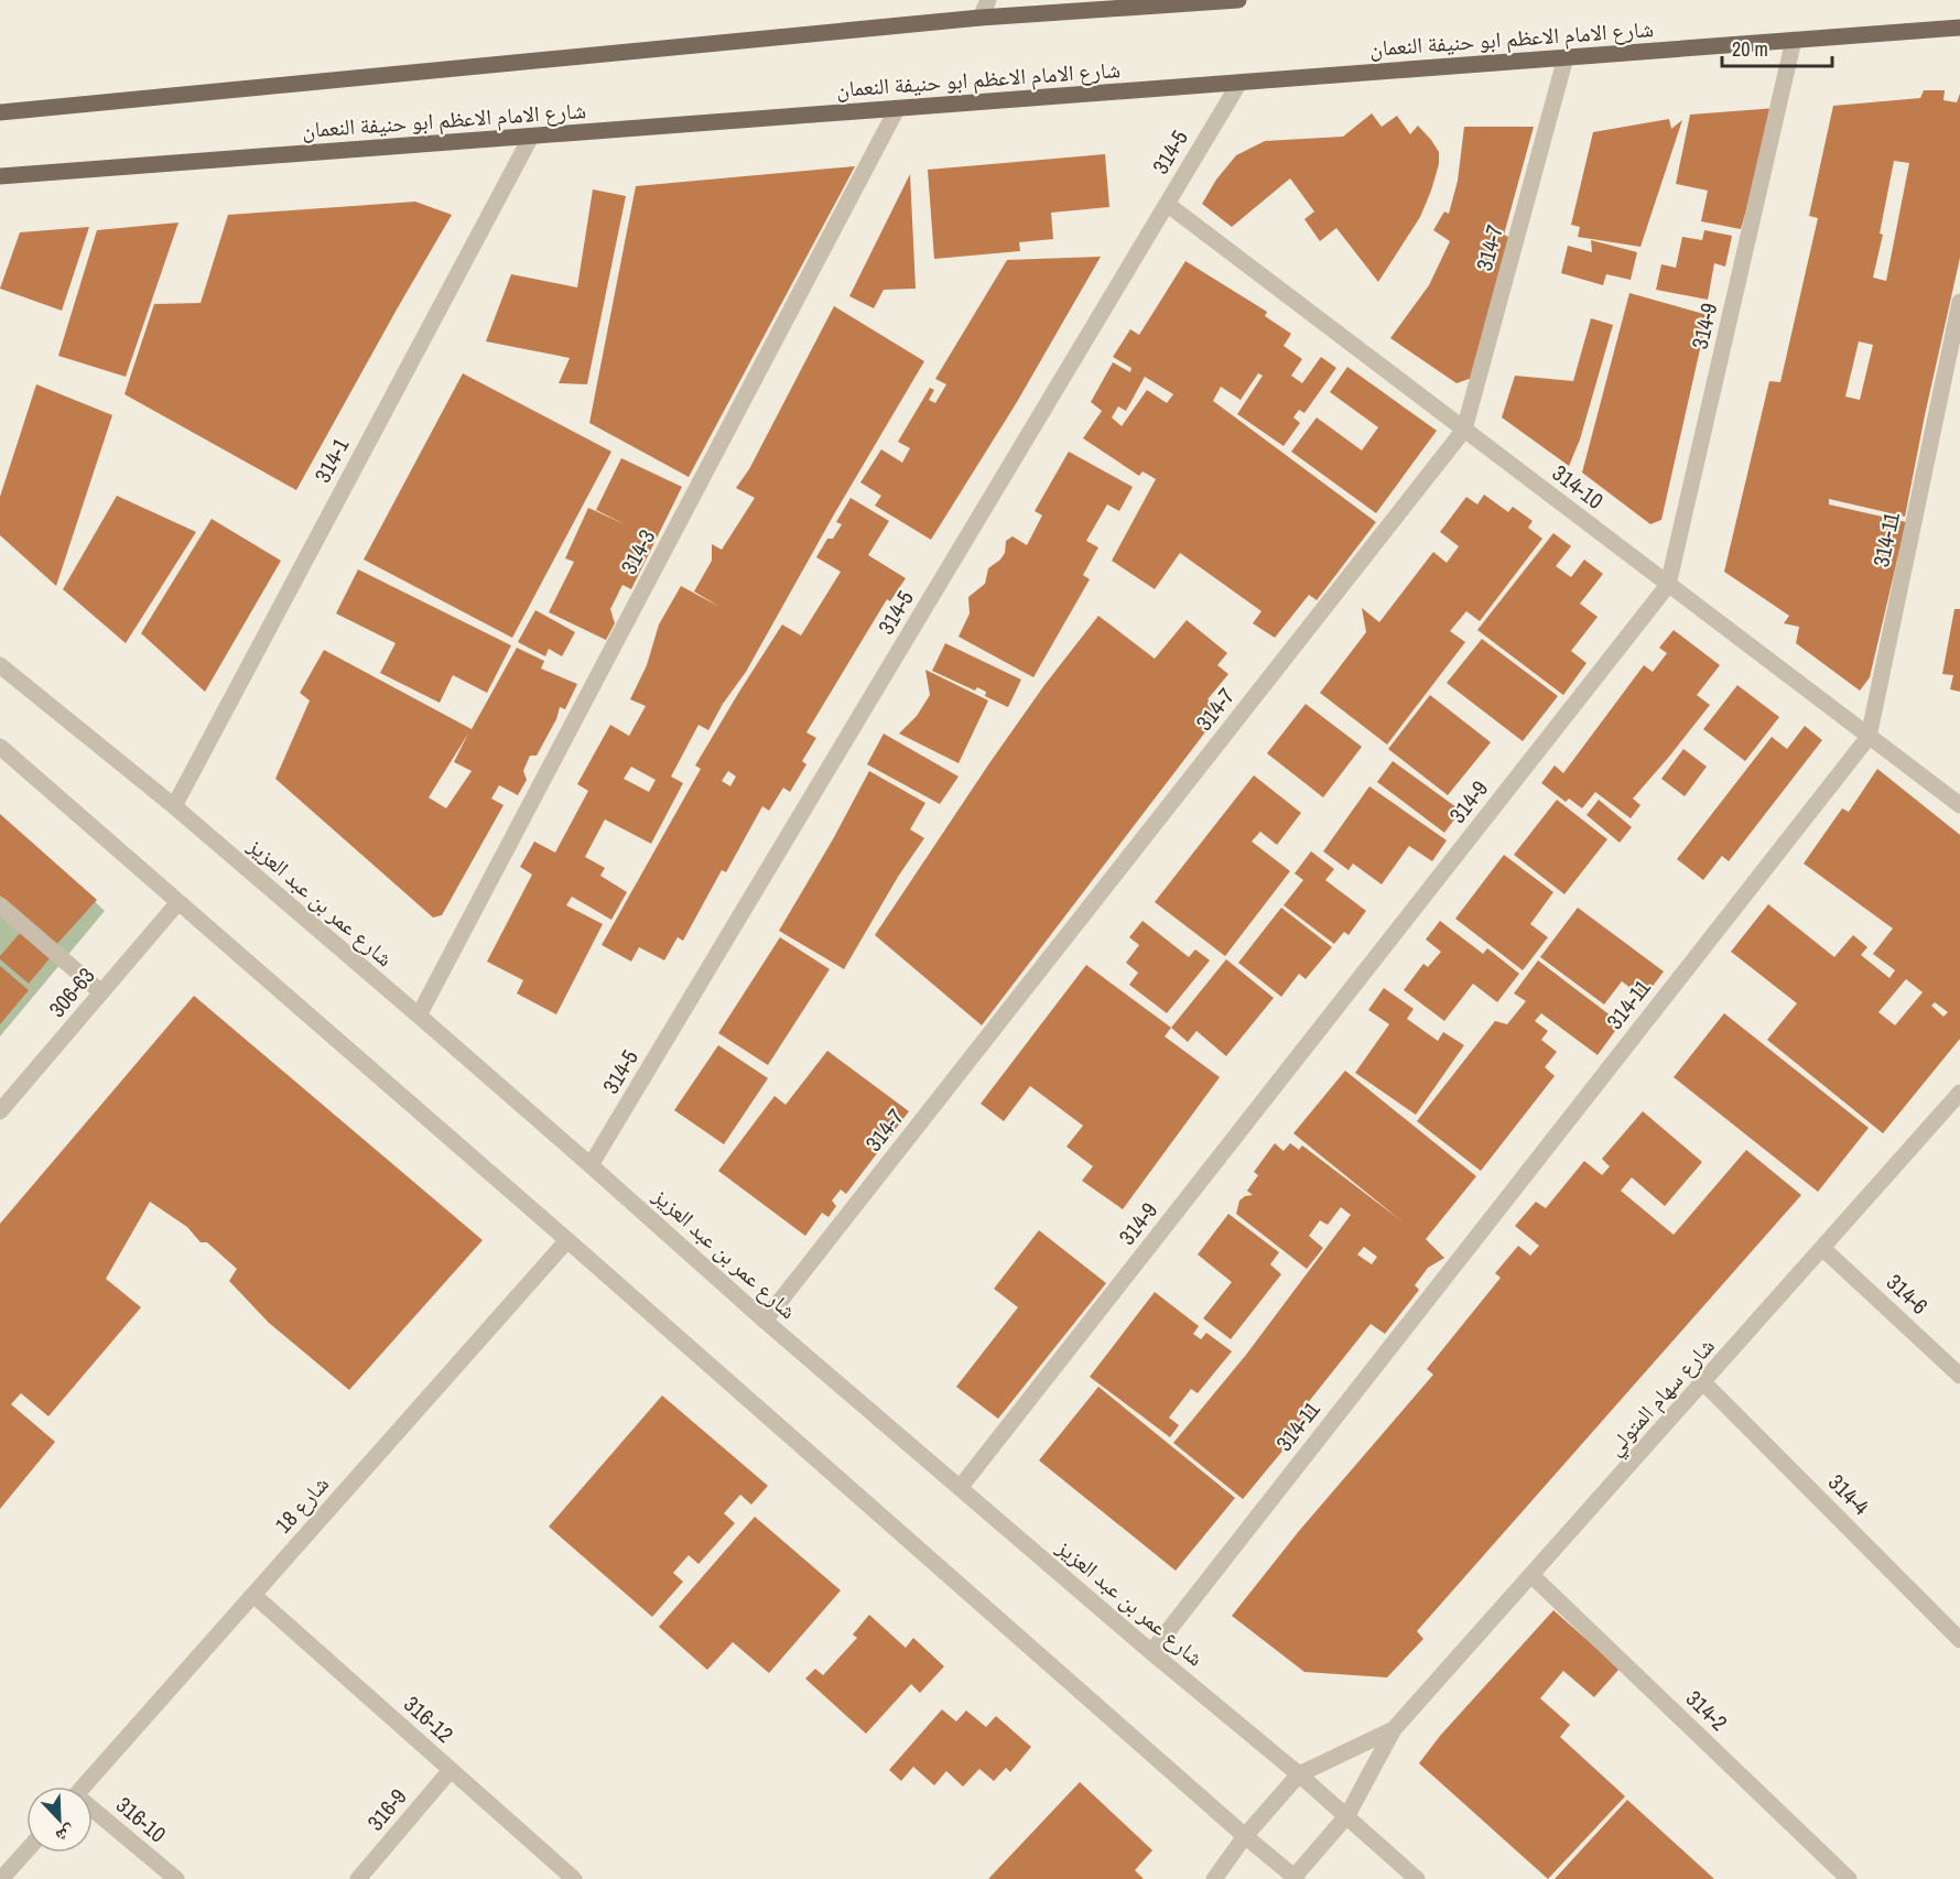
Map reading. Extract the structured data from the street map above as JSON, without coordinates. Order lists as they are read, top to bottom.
{
  "streets": {
    "main road": ["شارع الامام الاعظم ابو حنيفة النعمان"],
    "street": [
      "314-5",
      "314-7",
      "314-9",
      "314-1",
      "314-10",
      "314-11",
      "314-3",
      "شارع عمر بن عبد العزيز",
      "306-63",
      "314-6",
      "شارع سهام المتولي",
      "314-4",
      "شارع 18",
      "314-2",
      "316-12",
      "316-9",
      "316-10"
    ]
  },
  "crossings": [
    ["شارع الامام الاعظم ابو حنيفة النعمان", "314-5"],
    ["شارع الامام الاعظم ابو حنيفة النعمان", "314-7"],
    ["شارع الامام الاعظم ابو حنيفة النعمان", "314-9"],
    ["شارع الامام الاعظم ابو حنيفة النعمان", "314-1"],
    ["شارع الامام الاعظم ابو حنيفة النعمان", "314-3"],
    ["314-5", "314-10"],
    ["314-5", "شارع عمر بن عبد العزيز"],
    ["314-7", "314-10"],
    ["314-7", "شارع عمر بن عبد العزيز"],
    ["314-9", "314-10"],
    ["314-9", "شارع عمر بن عبد العزيز"],
    ["314-1", "شارع عمر بن عبد العزيز"],
    ["314-10", "314-11"],
    ["314-11", "شارع عمر بن عبد العزيز"],
    ["314-3", "شارع عمر بن عبد العزيز"],
    ["شارع عمر بن عبد العزيز", "شارع سهام المتولي"],
    ["314-6", "شارع سهام المتولي"],
    ["شارع سهام المتولي", "314-4"],
    ["شارع سهام المتولي", "314-2"],
    ["شارع 18", "316-12"],
    ["316-12", "316-9"]
  ],
  "scale_bar": "20 m",
  "north": "bottom right"
}
